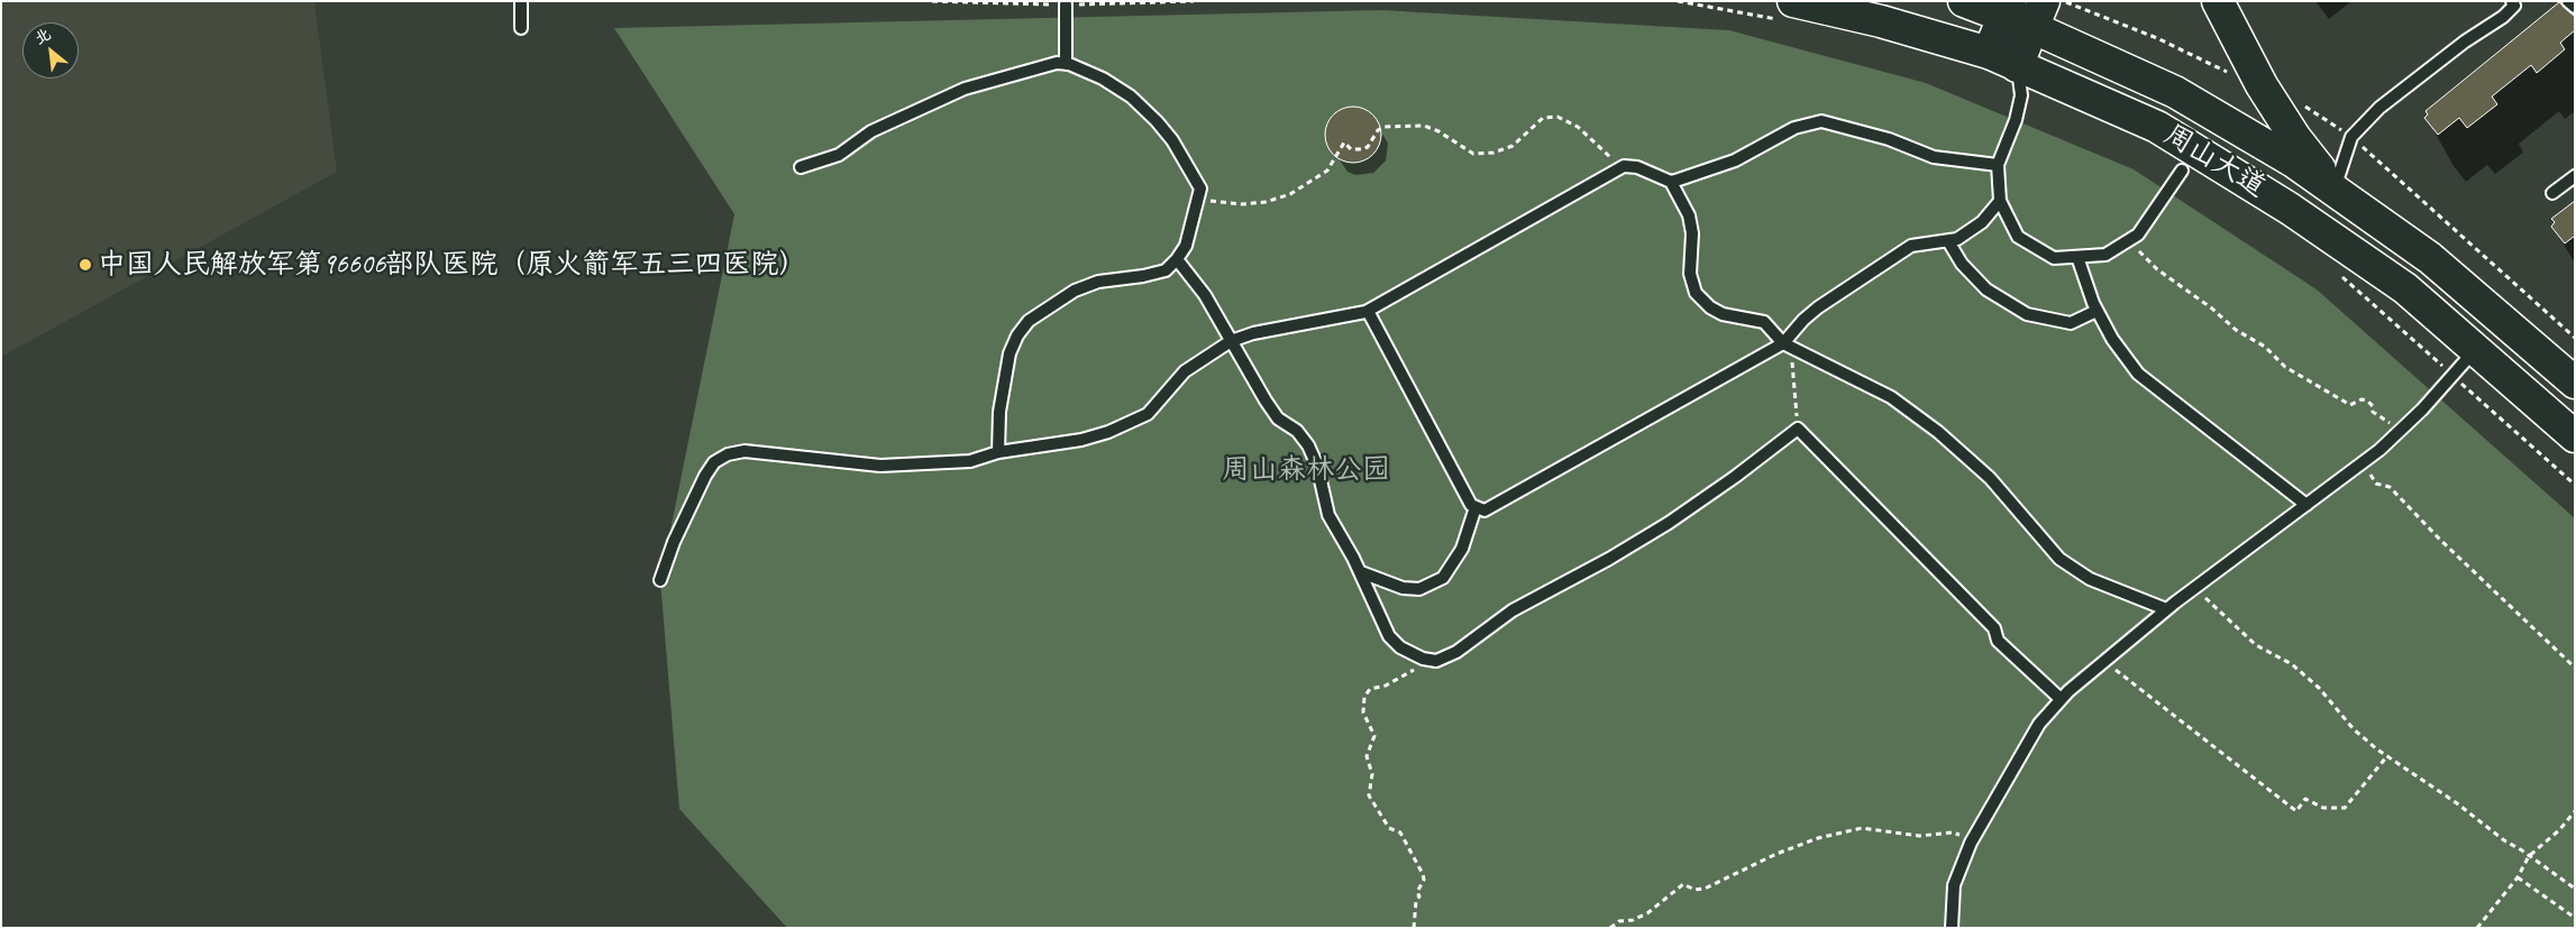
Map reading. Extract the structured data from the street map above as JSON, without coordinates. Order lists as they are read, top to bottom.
{
  "streets": {
    "main road": ["周山大道"]
  },
  "parks": ["周山森林公园"],
  "places": ["中国人民解放军第96606部队医院（原火箭军五三四医院）"],
  "north": "top left"
}
